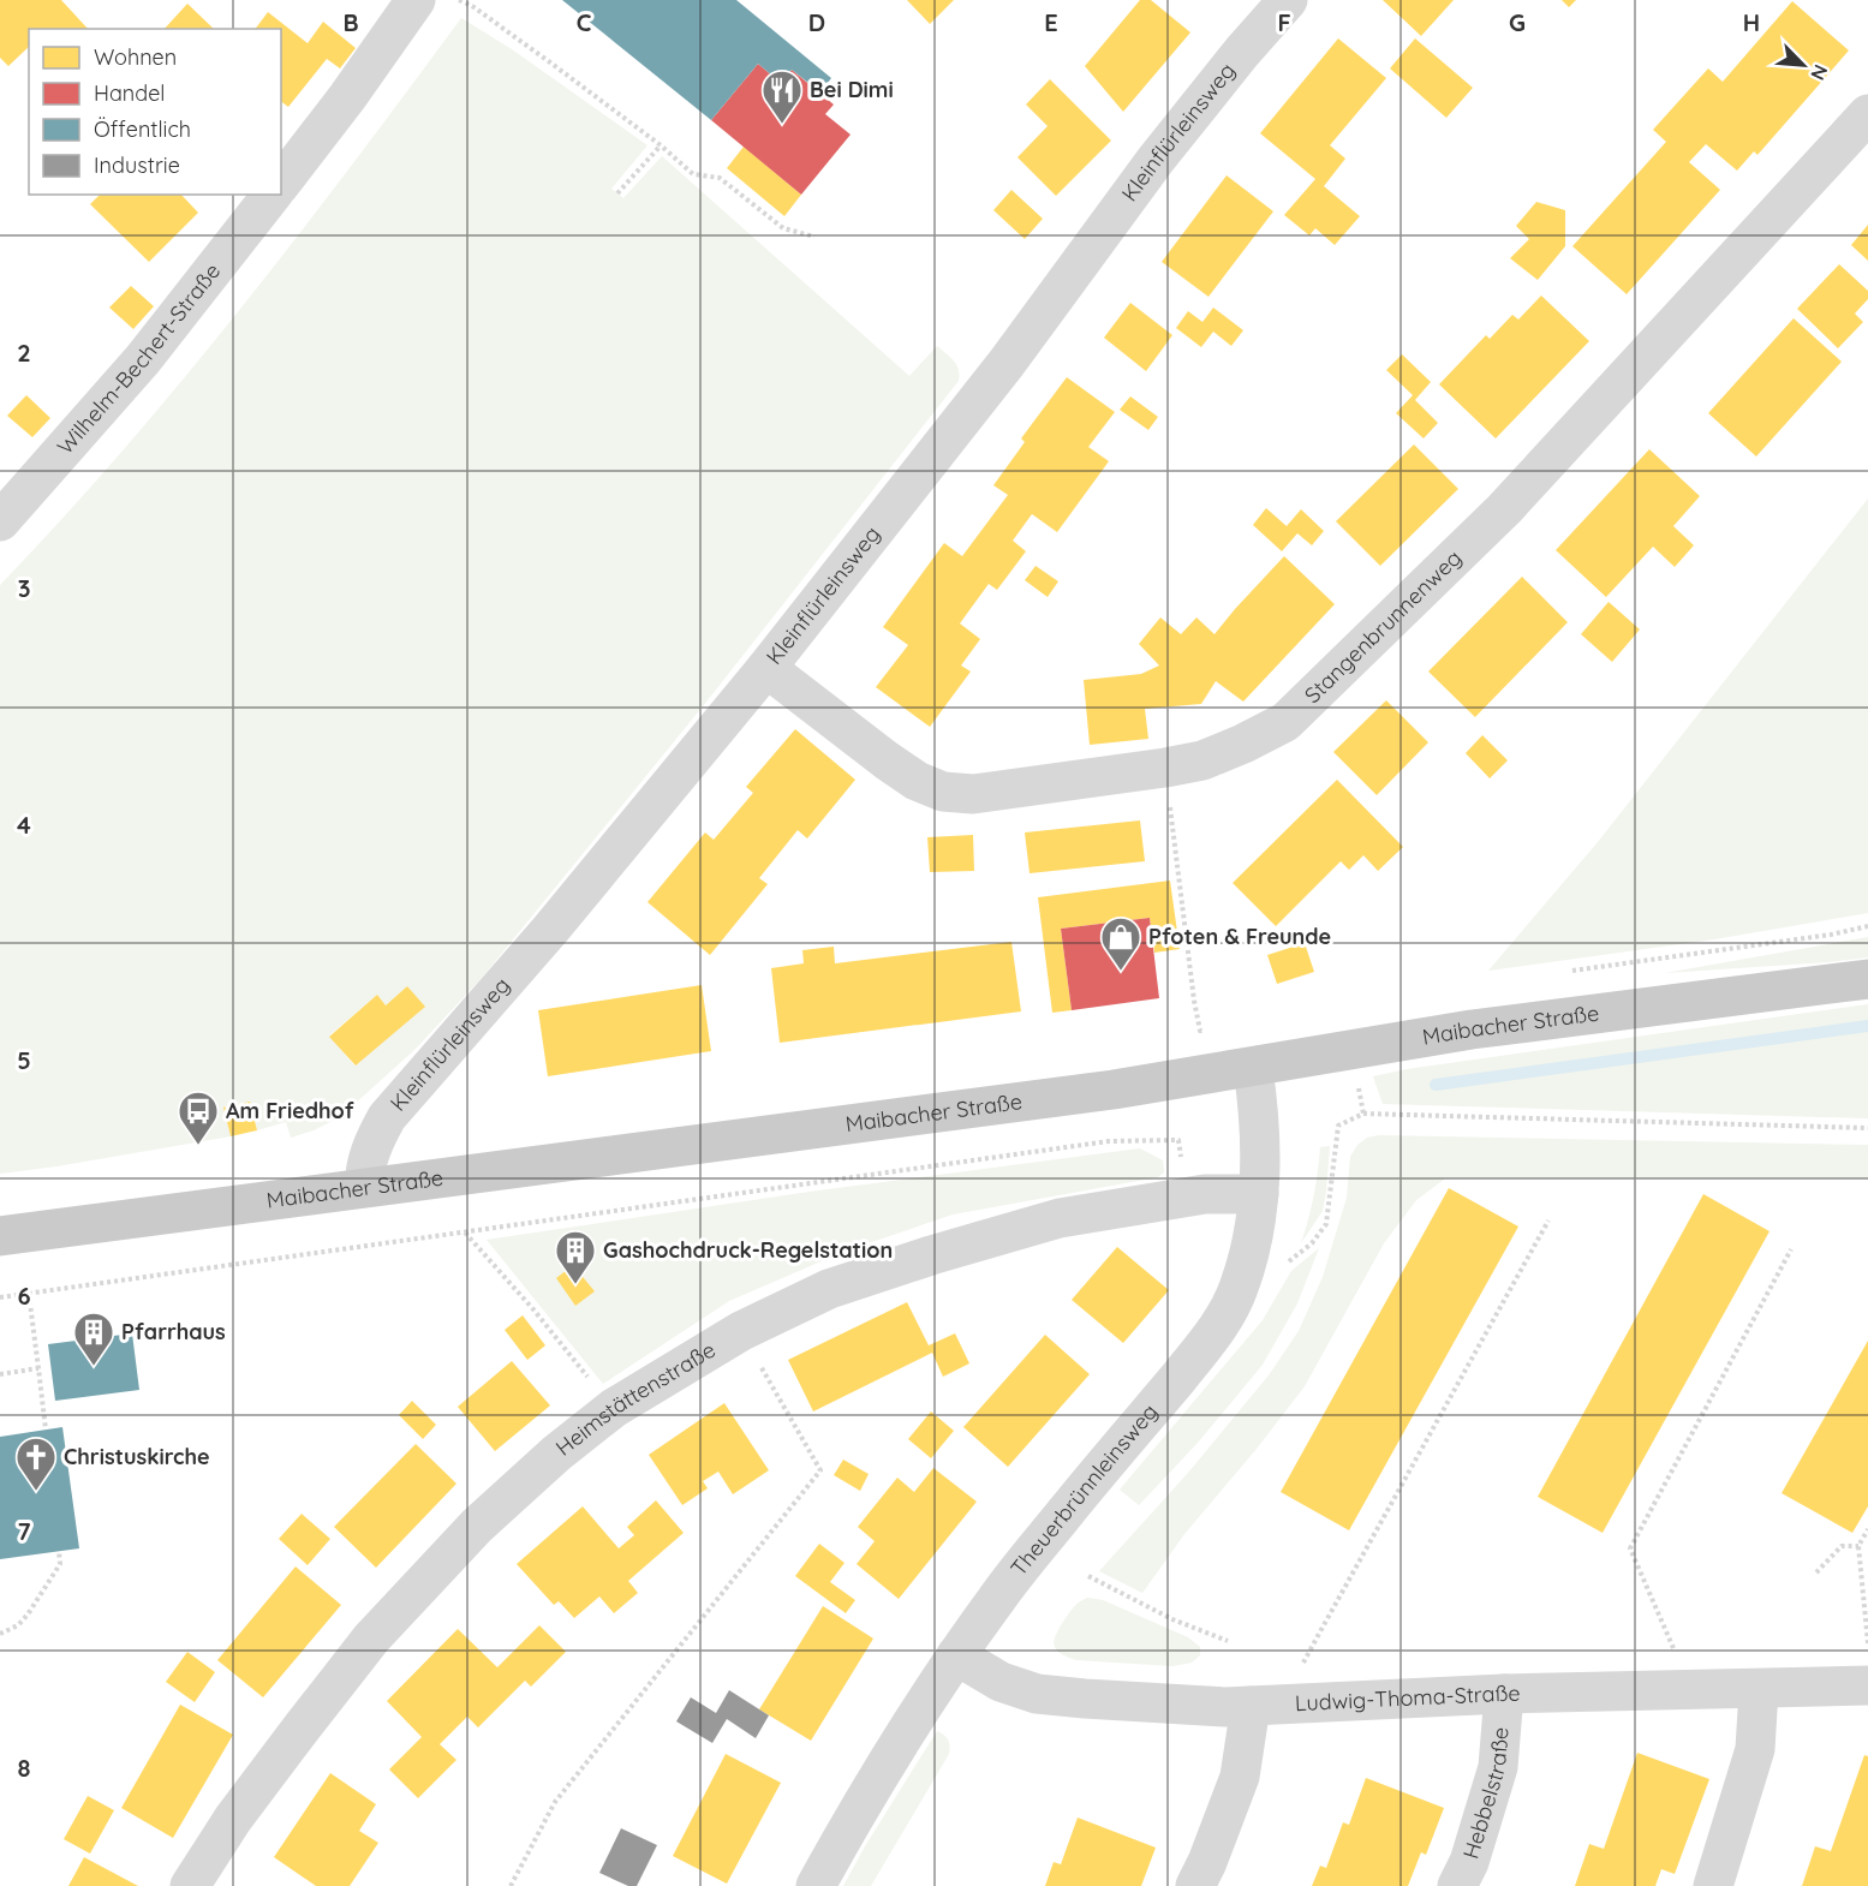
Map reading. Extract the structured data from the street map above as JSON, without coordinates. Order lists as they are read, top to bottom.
{
  "streets": {
    "main road": ["Maibacher Straße"],
    "street": [
      "Kleinflürleinsweg",
      "Wilhelm-Bechert-Straße",
      "Stangenbrunnenweg",
      "Heimstättenstraße",
      "Theuerbrünnleinsweg",
      "Ludwig-Thoma-Straße",
      "Hebbelstraße"
    ]
  },
  "crossings": [
    ["Kleinflürleinsweg", "Stangenbrunnenweg"],
    ["Kleinflürleinsweg", "Maibacher Straße"],
    ["Maibacher Straße", "Theuerbrünnleinsweg"],
    ["Heimstättenstraße", "Theuerbrünnleinsweg"],
    ["Theuerbrünnleinsweg", "Ludwig-Thoma-Straße"],
    ["Ludwig-Thoma-Straße", "Hebbelstraße"]
  ],
  "places": {
    "restaurant": ["Bei Dimi"],
    "shop": ["Pfoten & Freunde"],
    "bus stop": ["Am Friedhof"],
    "building": ["Gashochdruck-Regelstation", "Pfarrhaus"],
    "church": ["Christuskirche"]
  },
  "legend": [
    "Wohnen",
    "Handel",
    "Öffentlich",
    "Industrie"
  ],
  "north": "bottom right",
  "grid": {
    "columns": [
      "B",
      "C",
      "D",
      "E",
      "F",
      "G",
      "H"
    ],
    "rows": [
      "2",
      "3",
      "4",
      "5",
      "6",
      "7",
      "8"
    ]
  }
}
